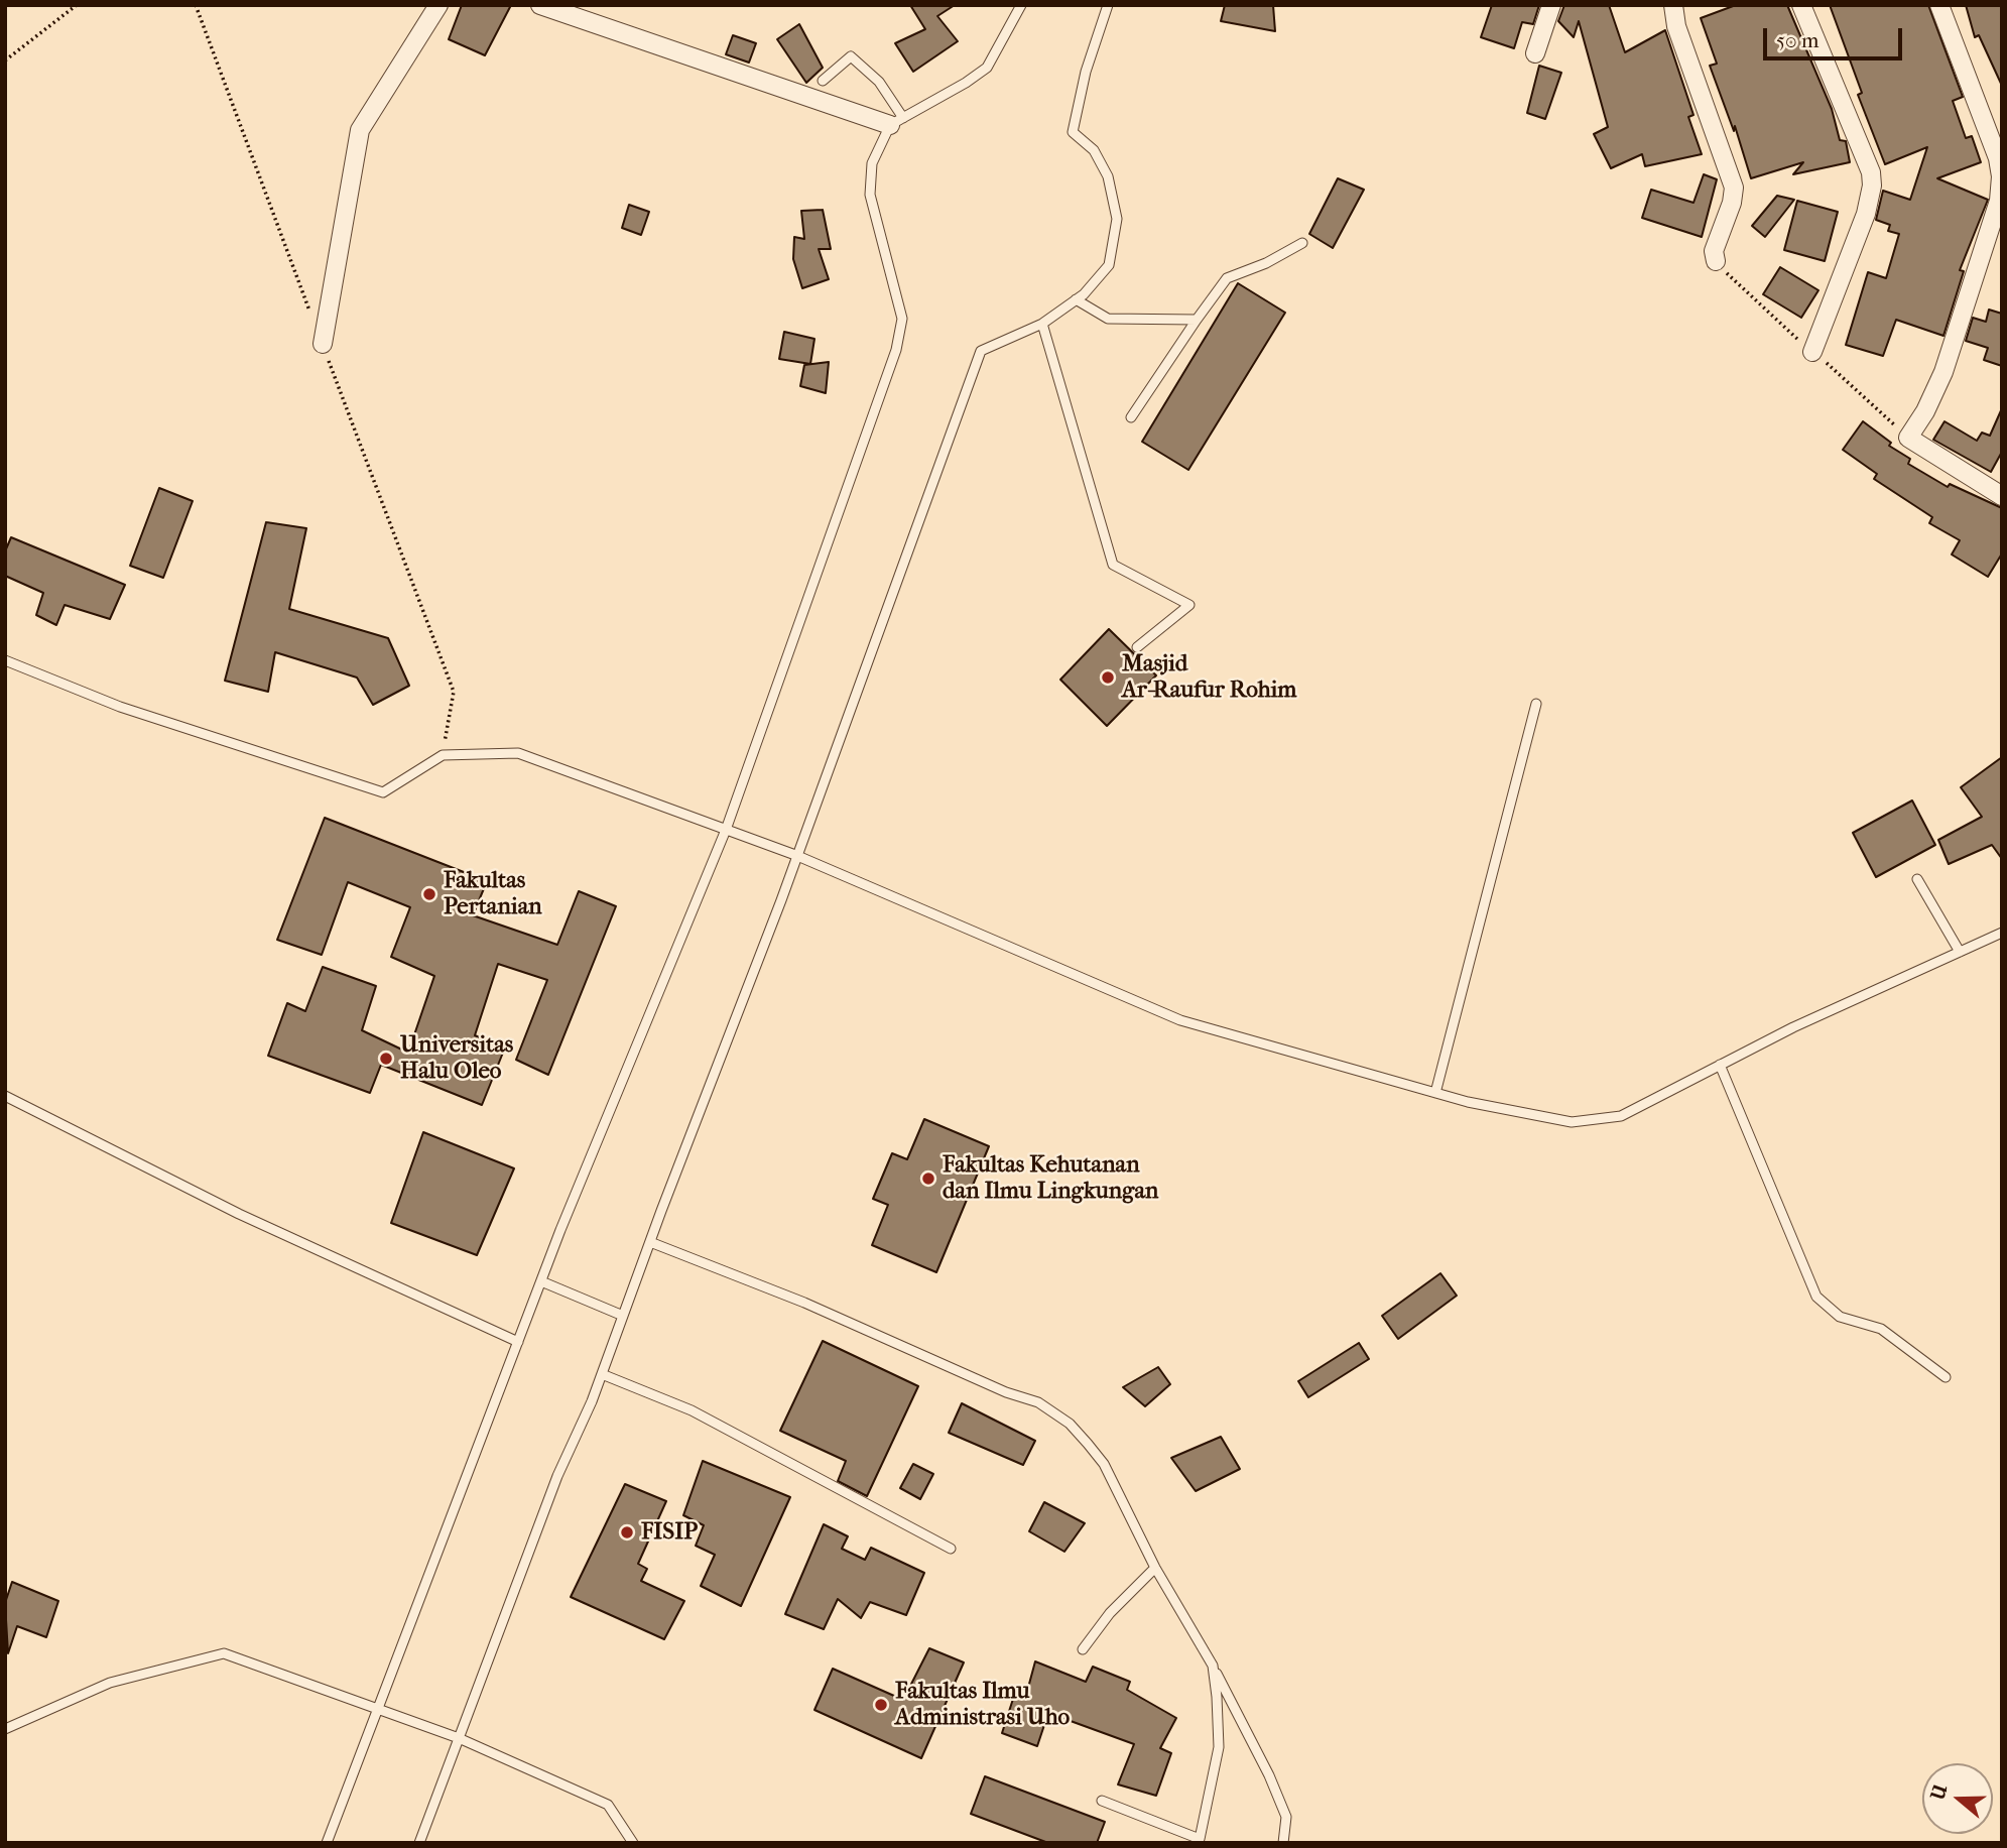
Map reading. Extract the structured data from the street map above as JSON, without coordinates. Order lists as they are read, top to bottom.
{
  "places": [
    "Masjid Ar-Raufur Rohim",
    "Fakultas Pertanian",
    "Universitas Halu Oleo",
    "Fakultas Kehutanan dan Ilmu Lingkungan",
    "FISIP",
    "Fakultas Ilmu Administrasi Uho"
  ],
  "scale_bar": "50 m",
  "north": "left"
}
